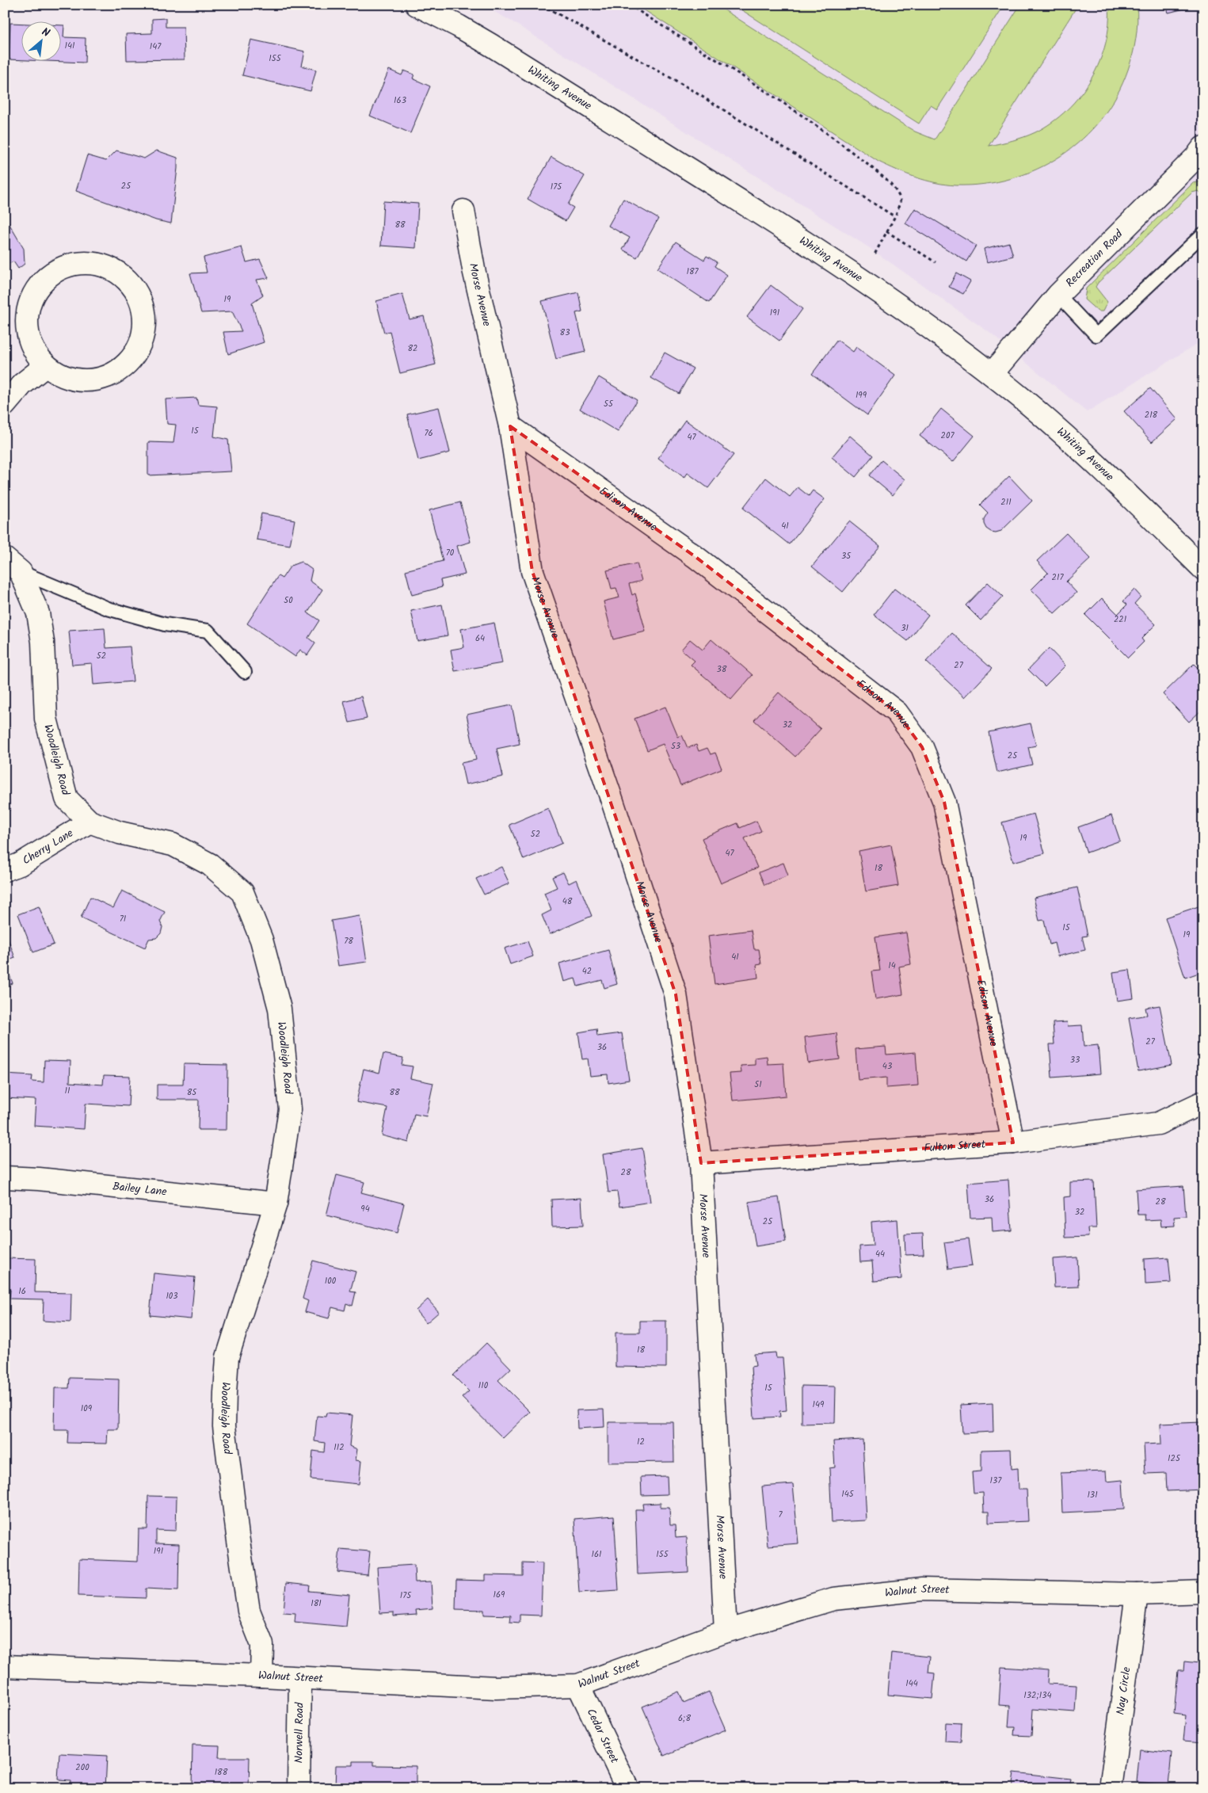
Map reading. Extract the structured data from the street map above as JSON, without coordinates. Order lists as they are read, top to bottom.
{
  "streets": {
    "street": [
      "Whiting Avenue",
      "Recreation Road",
      "Morse Avenue",
      "Edison Avenue",
      "Woodleigh Road",
      "Cherry Lane",
      "Fulton Street",
      "Bailey Lane",
      "Walnut Street",
      "Nay Circle",
      "Norwell Road",
      "Cedar Street"
    ]
  },
  "crossings": [
    ["Whiting Avenue", "Recreation Road"],
    ["Morse Avenue", "Edison Avenue"],
    ["Morse Avenue", "Fulton Street"],
    ["Morse Avenue", "Walnut Street"],
    ["Edison Avenue", "Fulton Street"],
    ["Woodleigh Road", "Cherry Lane"],
    ["Woodleigh Road", "Bailey Lane"],
    ["Woodleigh Road", "Walnut Street"],
    ["Walnut Street", "Nay Circle"],
    ["Walnut Street", "Norwell Road"],
    ["Walnut Street", "Cedar Street"]
  ],
  "house_numbers": [
    "141",
    "147",
    "155",
    "163",
    "25",
    "175",
    "88",
    "187",
    "19",
    "191",
    "83",
    "82",
    "199",
    "55",
    "218",
    "15",
    "76",
    "207",
    "47",
    "211",
    "41",
    "70",
    "35",
    "217",
    "50",
    "221",
    "31",
    "64",
    "52",
    "27",
    "38",
    "32",
    "53",
    "25",
    "52",
    "19",
    "47",
    "18",
    "48",
    "71",
    "15",
    "19",
    "78",
    "41",
    "14",
    "42",
    "27",
    "36",
    "33",
    "43",
    "51",
    "11",
    "85",
    "88",
    "28",
    "36",
    "28",
    "94",
    "32",
    "25",
    "44",
    "100",
    "16",
    "103",
    "18",
    "110",
    "15",
    "149",
    "109",
    "12",
    "112",
    "125",
    "137",
    "145",
    "131",
    "7",
    "191",
    "161",
    "155",
    "169",
    "175",
    "181",
    "144",
    "132;134",
    "6;8",
    "200",
    "188"
  ],
  "north": "top right"
}
